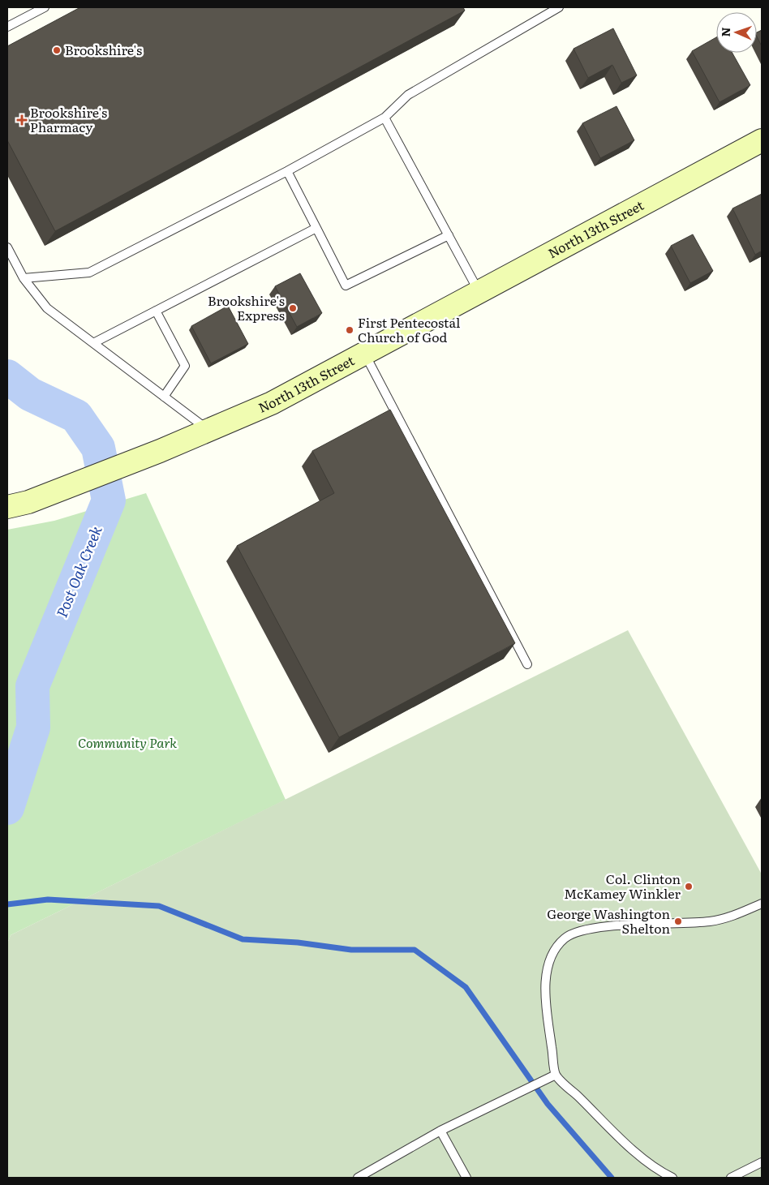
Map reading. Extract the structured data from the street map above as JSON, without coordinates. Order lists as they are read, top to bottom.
{
  "streets": {
    "street": ["North 13th Street"]
  },
  "water": ["Post Oak Creek"],
  "parks": ["Community Park"],
  "places": {
    "other": [
      "Brookshire's",
      "Brookshire's Express",
      "First Pentecostal Church of God",
      "Col. Clinton McKamey Winkler",
      "George Washington Shelton"
    ],
    "health": ["Brookshire's Pharmacy"]
  },
  "north": "left"
}
